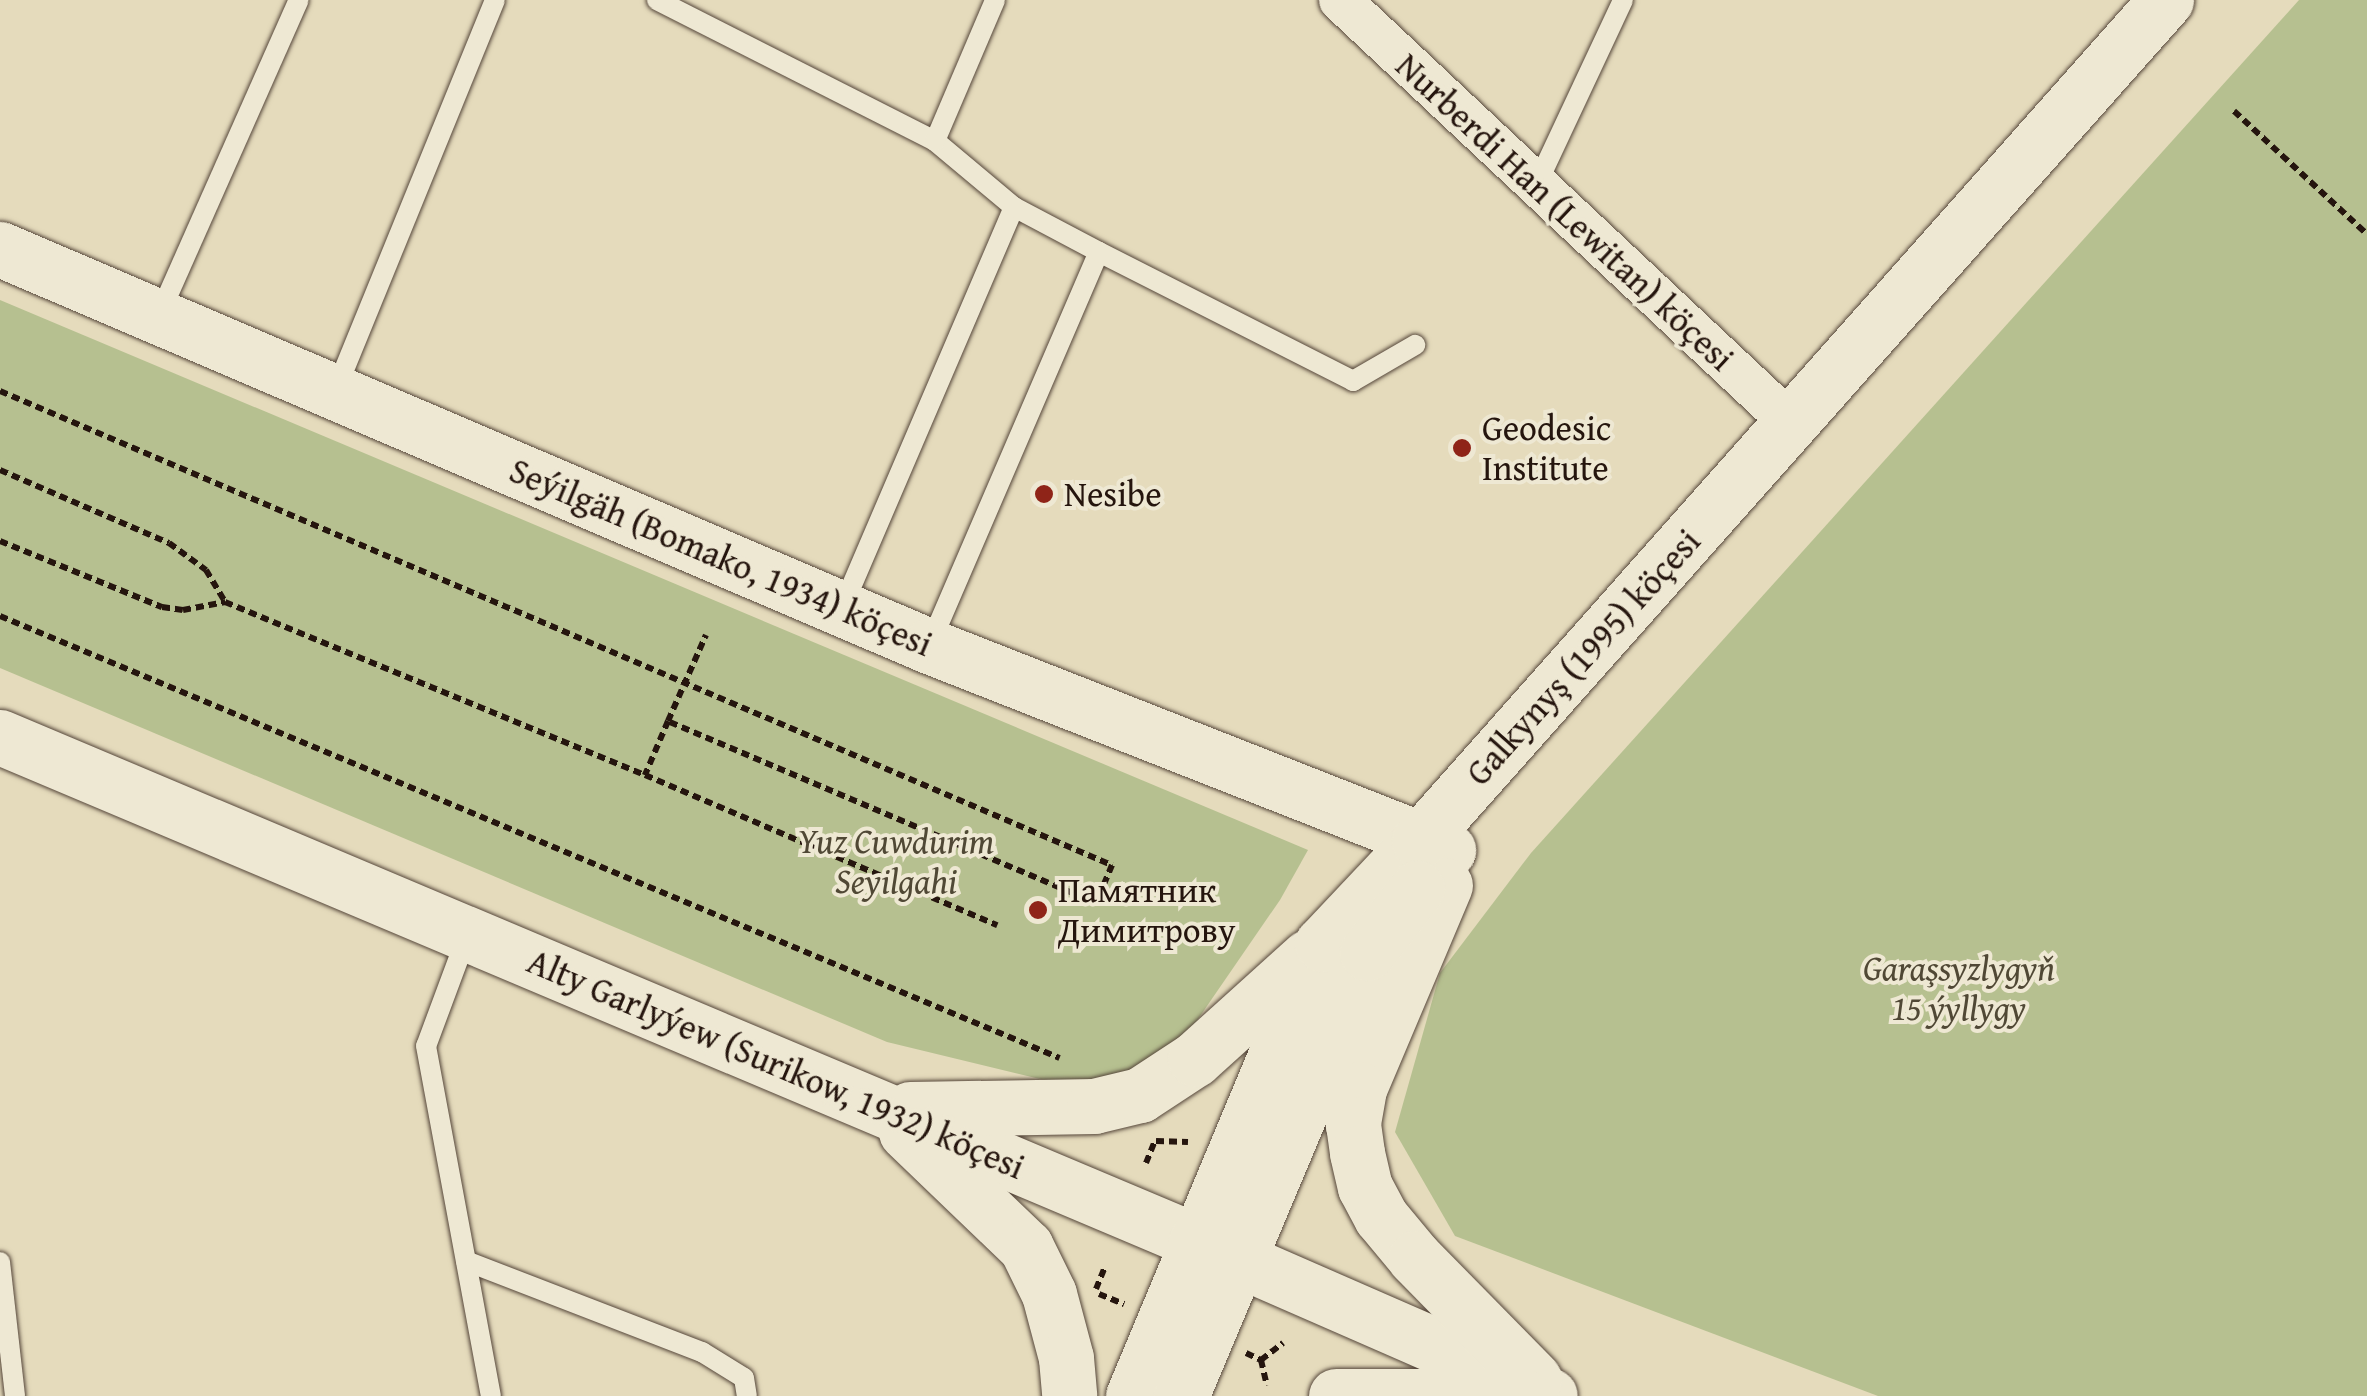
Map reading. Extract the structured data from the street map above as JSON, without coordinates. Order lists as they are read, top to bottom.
{
  "streets": {
    "street": [
      "Nurberdi Han (Lewitan) köçesi",
      "Seýilgäh (Bomako, 1934) köçesi",
      "Galkynyş (1995) köçesi",
      "Alty Garlyýew (Surikow, 1932) köçesi"
    ]
  },
  "crossings": [
    ["Nurberdi Han (Lewitan) köçesi", "Galkynyş (1995) köçesi"],
    ["Seýilgäh (Bomako, 1934) köçesi", "Galkynyş (1995) köçesi"],
    ["Galkynyş (1995) köçesi", "Alty Garlyýew (Surikow, 1932) köçesi"]
  ],
  "parks": ["Yuz Cuwdurim Seyilgahi", "Garaşsyzlygyň 15 ýyllygy"],
  "places": ["Geodesic Institute", "Nesibe", "Памятник Димитрову"]
}
